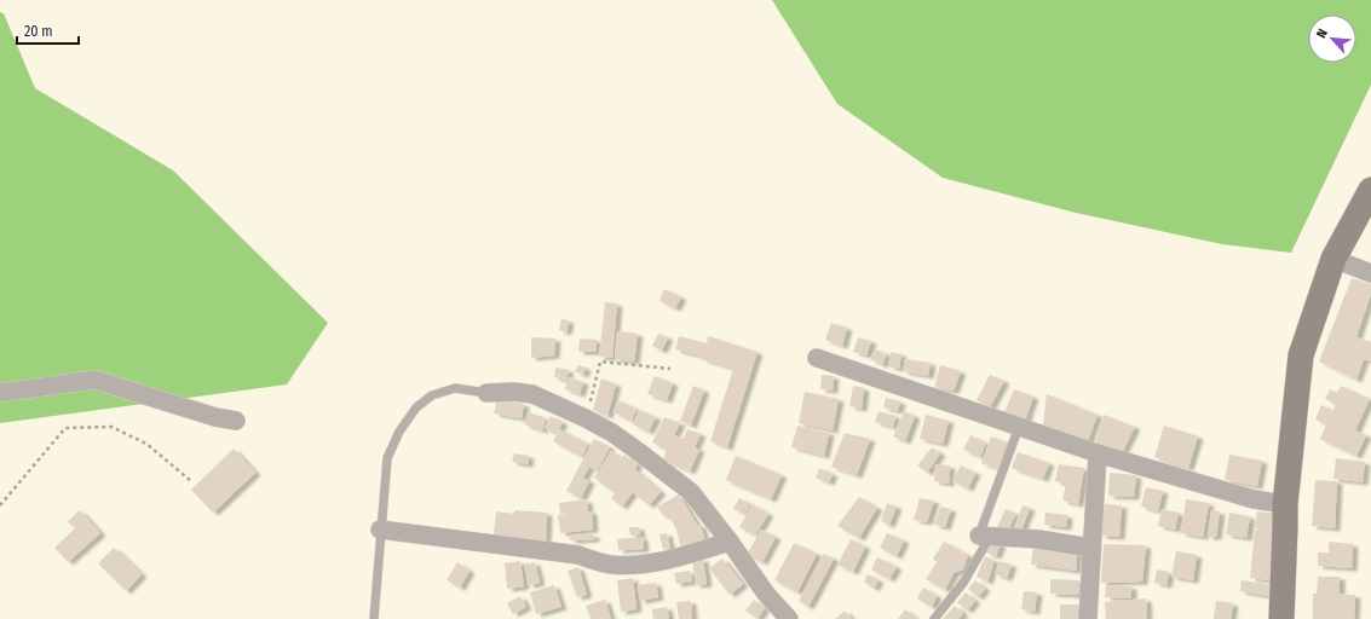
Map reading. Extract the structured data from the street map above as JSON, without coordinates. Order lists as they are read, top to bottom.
{
  "scale_bar": "20 m",
  "north": "top left"
}
